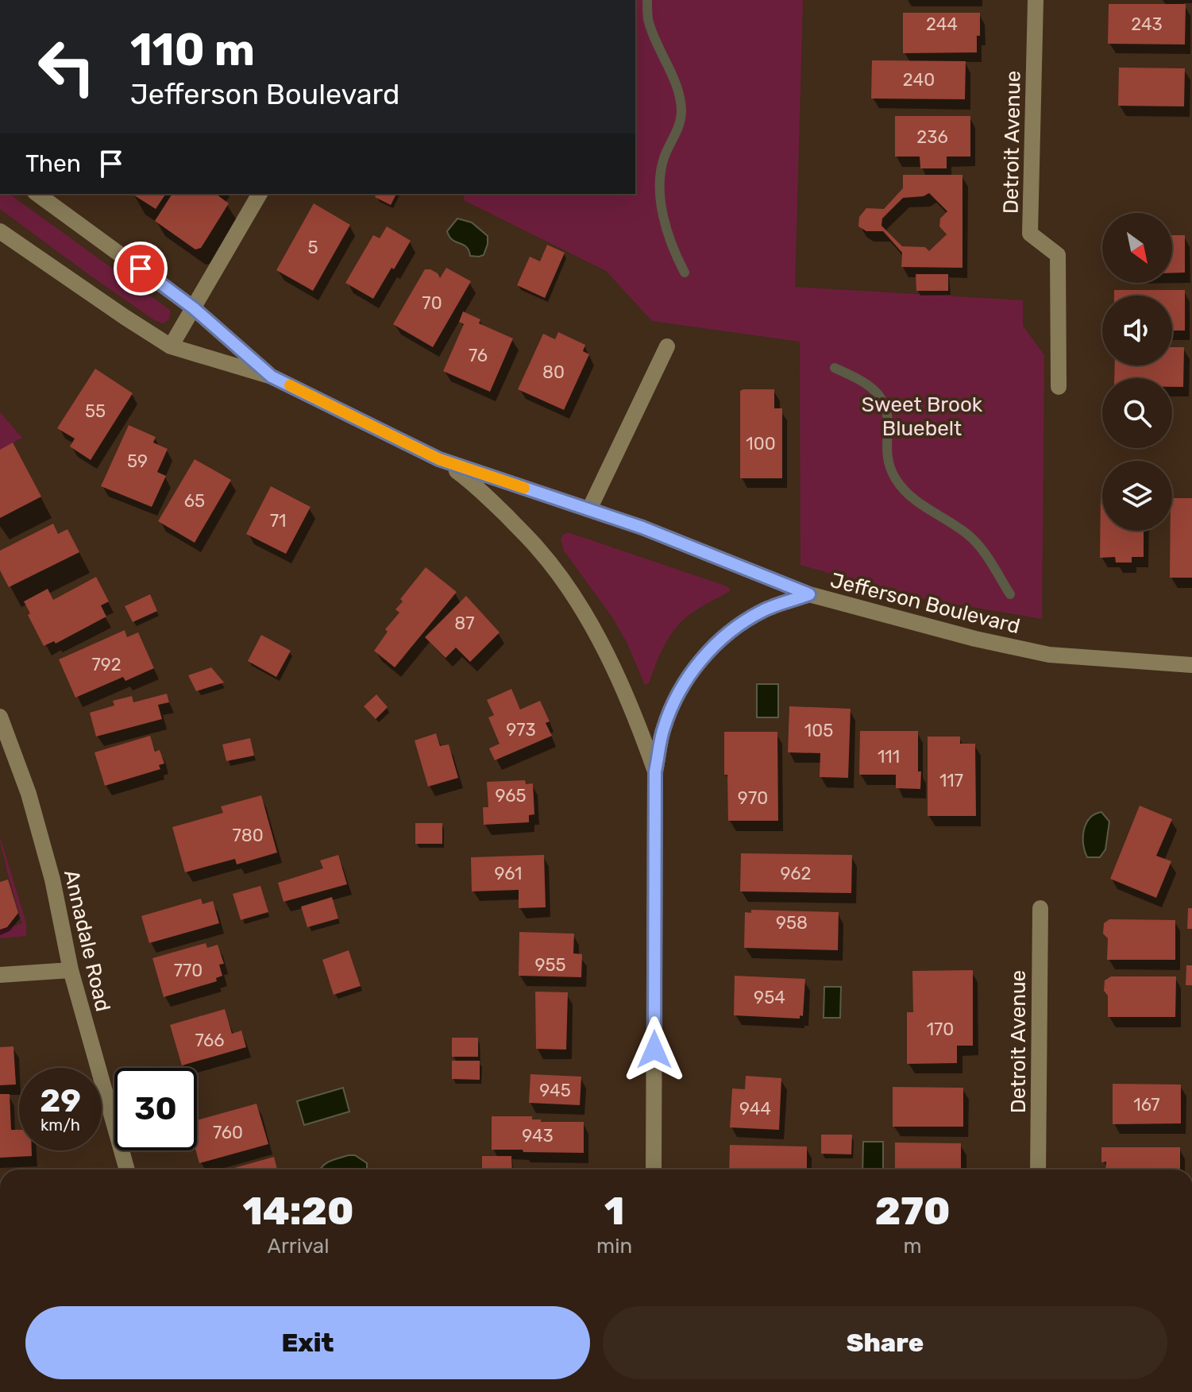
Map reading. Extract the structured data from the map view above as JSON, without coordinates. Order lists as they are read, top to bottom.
{
  "streets": {
    "street": ["Detroit Avenue", "Jefferson Boulevard", "Annadale Road"]
  },
  "parks": ["Sweet Brook Bluebelt"],
  "house_numbers": [
    "244",
    "243",
    "240",
    "236",
    "5",
    "70",
    "76",
    "80",
    "55",
    "100",
    "59",
    "65",
    "71",
    "87",
    "792",
    "973",
    "105",
    "111",
    "117",
    "965",
    "970",
    "780",
    "961",
    "962",
    "958",
    "955",
    "770",
    "954",
    "170",
    "766",
    "945",
    "167",
    "944",
    "760",
    "943"
  ],
  "north": "bottom right",
  "page": {
    "turn": ["110 m", "Jefferson Boulevard"],
    "then": "Then",
    "speed": "29 km/h",
    "limit": "30",
    "eta": [
      "14:20",
      "Arrival",
      "1",
      "min",
      "270",
      "m"
    ],
    "buttons": ["Exit", "Share"]
  }
}
